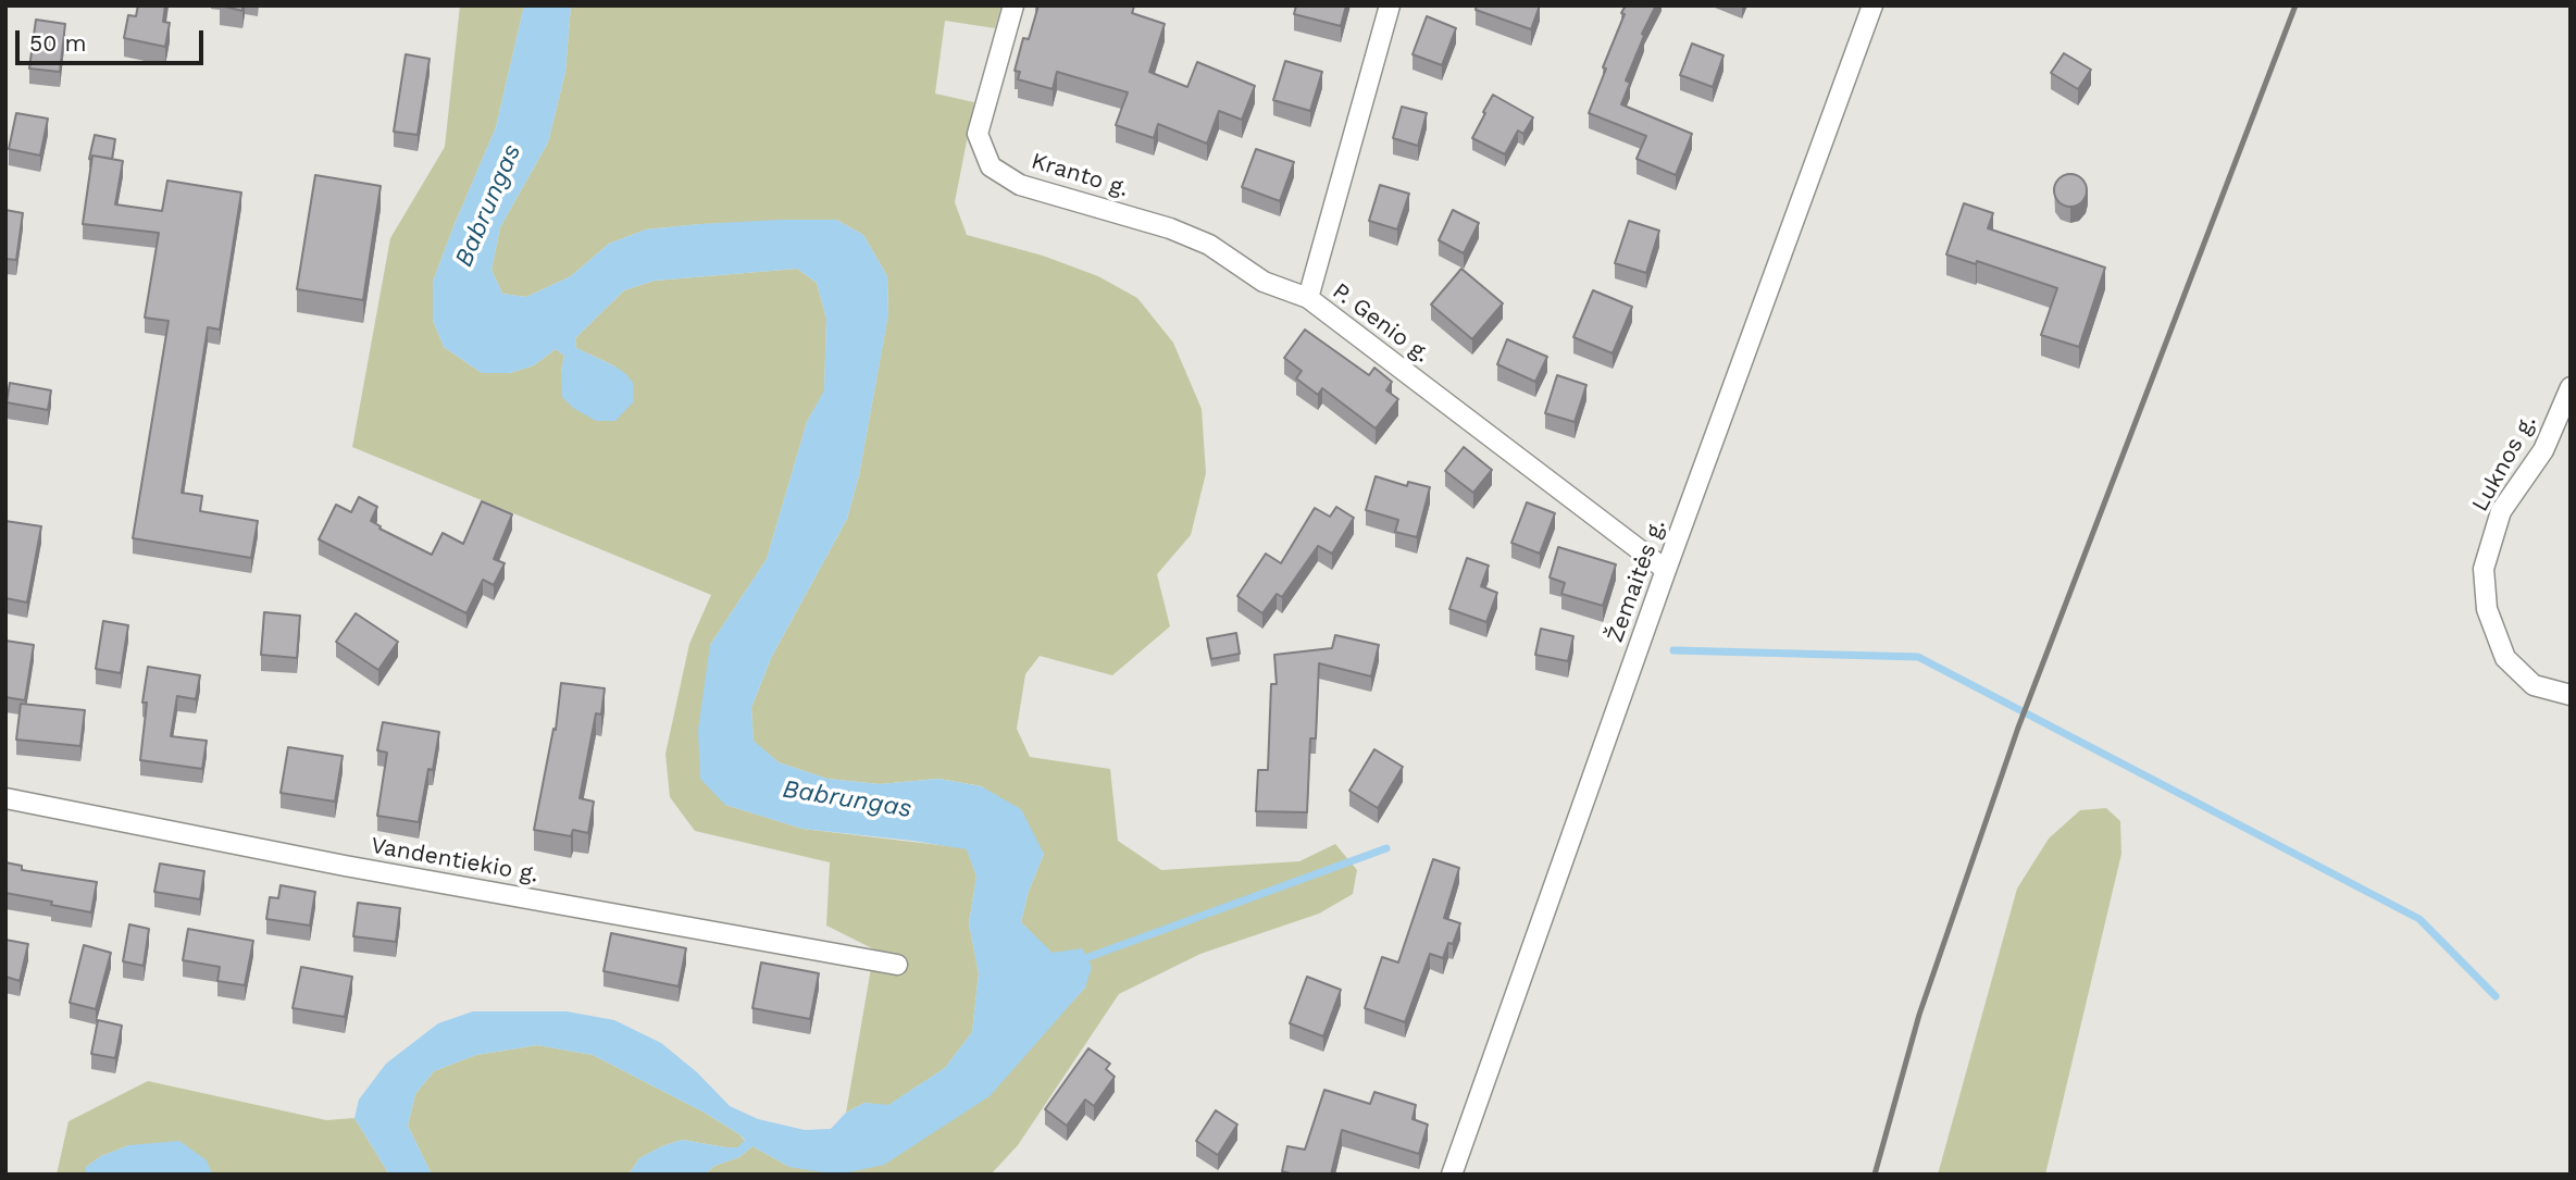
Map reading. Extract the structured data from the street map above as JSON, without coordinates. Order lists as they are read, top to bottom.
{
  "streets": {
    "street": [
      "Kranto g.",
      "P. Genio g.",
      "Luknos g.",
      "Žemaitės g.",
      "Vandentiekio g."
    ]
  },
  "crossings": [
    ["Kranto g.", "P. Genio g."],
    ["P. Genio g.", "Žemaitės g."]
  ],
  "water": ["Babrungas"],
  "scale_bar": "50 m"
}
